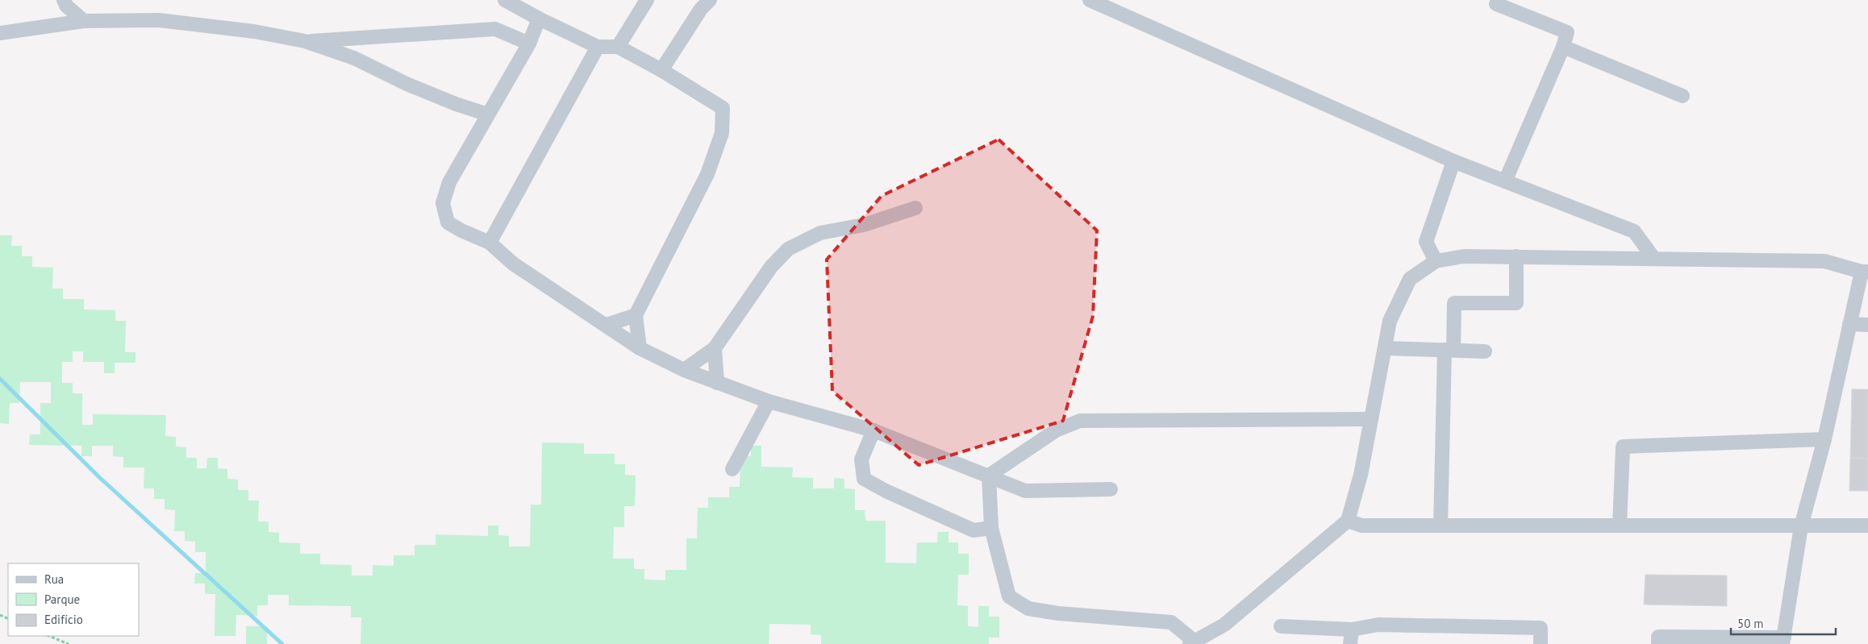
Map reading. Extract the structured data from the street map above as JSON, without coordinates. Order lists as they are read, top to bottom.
{
  "legend": ["Rua", "Parque", "Edifício"],
  "scale_bar": "50 m"
}
